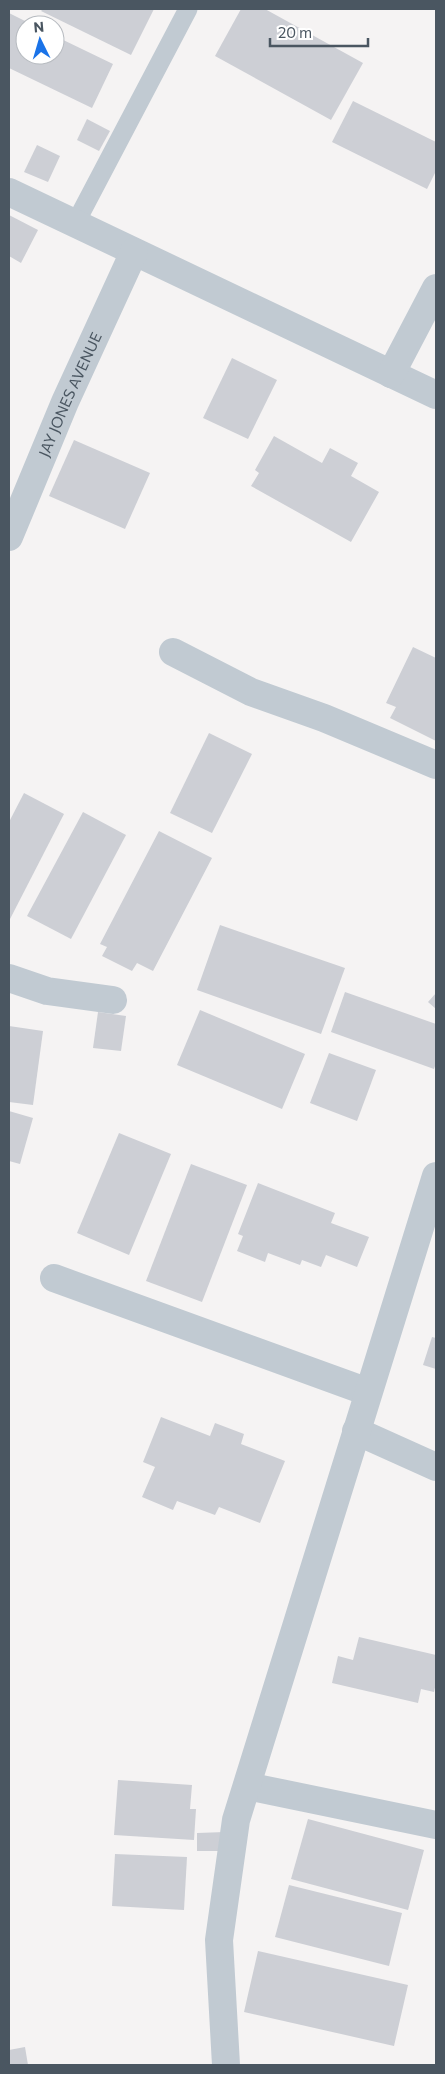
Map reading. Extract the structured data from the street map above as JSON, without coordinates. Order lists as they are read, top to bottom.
{
  "streets": {
    "street": ["JAY JONES AVENUE"]
  },
  "scale_bar": "20 m",
  "north": "top"
}
